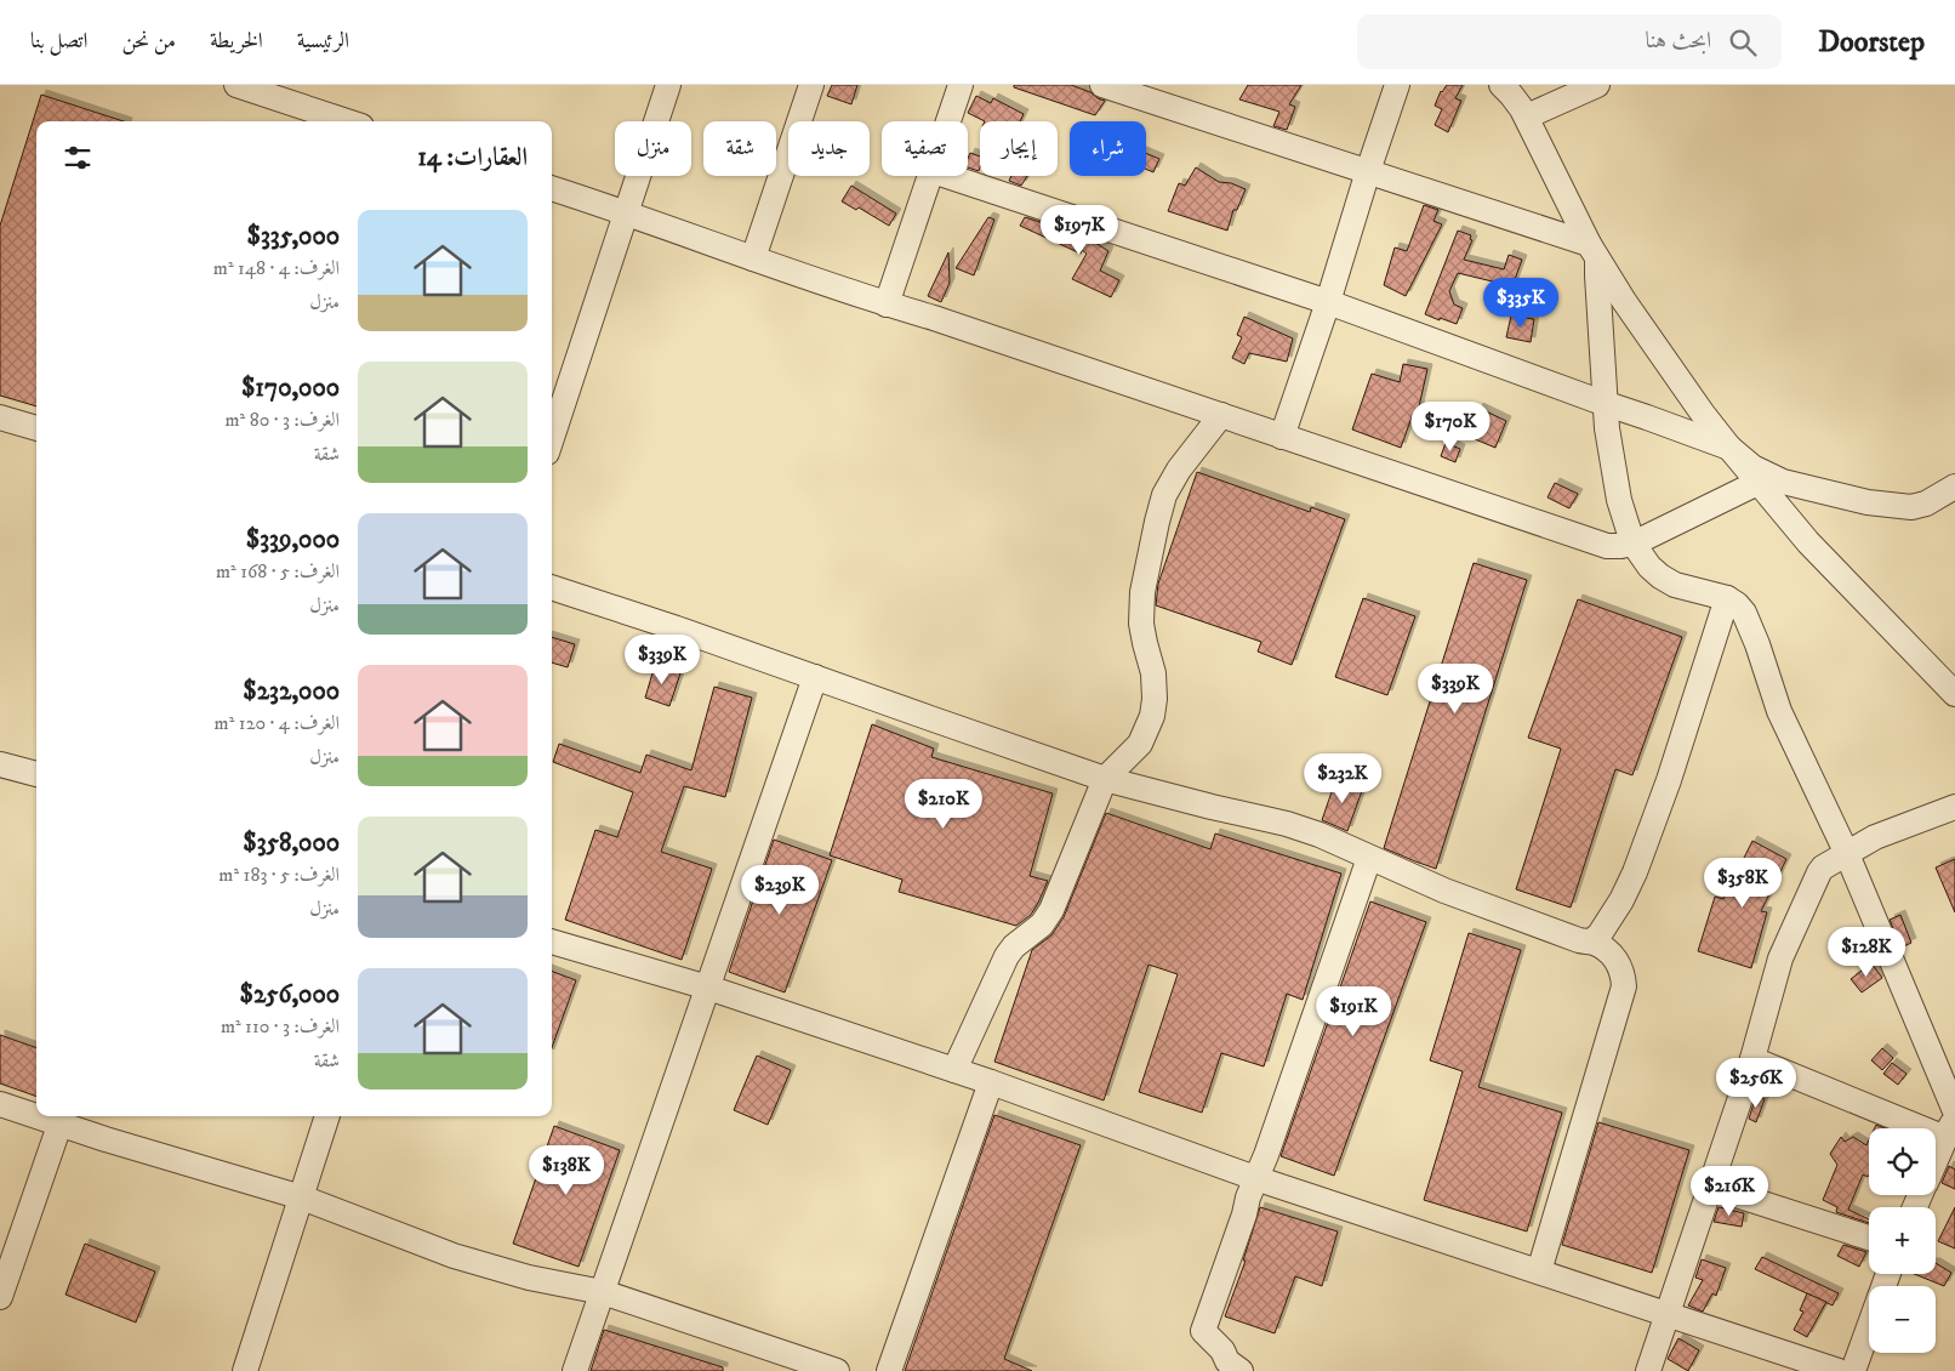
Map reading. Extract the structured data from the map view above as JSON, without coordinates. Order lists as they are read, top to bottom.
{
  "page": {
    "header": "Doorstep",
    "search": "ابحث هنا",
    "nav": [
      "الرئيسية",
      "الخريطة",
      "من نحن",
      "اتصل بنا"
    ],
    "chip": [
      "شراء",
      "إيجار",
      "تصفية",
      "جديد",
      "شقة",
      "منزل"
    ],
    "heading": "العقارات: 14",
    "list": [
      {
        "name": "$335,000",
        "note": "الغرف: 4 · 148 m² · منزل"
      },
      {
        "name": "$170,000",
        "note": "الغرف: 3 · 80 m² · شقة"
      },
      {
        "name": "$339,000",
        "note": "الغرف: 5 · 168 m² · منزل"
      },
      {
        "name": "$232,000",
        "note": "الغرف: 4 · 120 m² · منزل"
      },
      {
        "name": "$358,000",
        "note": "الغرف: 5 · 183 m² · منزل"
      },
      {
        "name": "$256,000",
        "note": "الغرف: 3 · 110 m² · شقة"
      }
    ],
    "price": [
      "$197K",
      "$335K",
      "$170K",
      "$339K",
      "$339K",
      "$232K",
      "$210K",
      "$358K",
      "$239K",
      "$128K",
      "$191K",
      "$256K",
      "$138K",
      "$216K"
    ],
    "map_buttons": ["+", "−"]
  }
}
